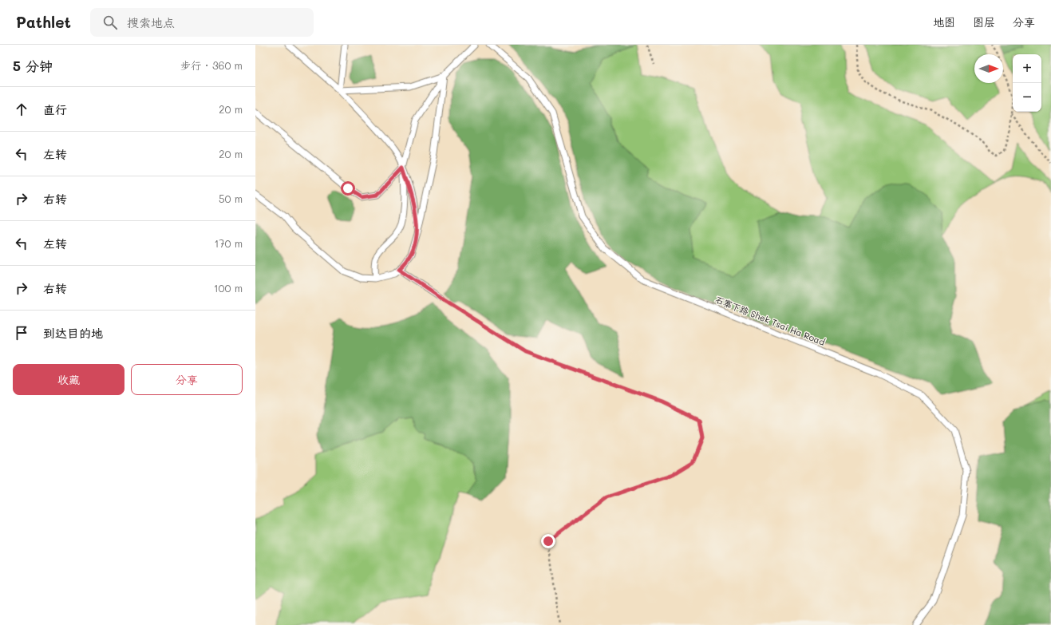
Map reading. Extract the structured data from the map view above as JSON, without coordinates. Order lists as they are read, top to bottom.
{
  "streets": {
    "lane": ["石寨下路 Shek Tsai Ha Road"]
  },
  "north": "right",
  "page": {
    "header": "Pathlet",
    "search": "搜索地点",
    "nav": ["地图", "图层", "分享"],
    "heading": ["5 分钟", "步行 · 360 m"],
    "map_buttons": ["+", "−"],
    "list": [
      ["直行", "20 m"],
      ["左转", "20 m"],
      ["右转", "50 m"],
      ["左转", "170 m"],
      ["右转", "100 m"],
      "到达目的地"
    ],
    "buttons": ["收藏", "分享"]
  }
}
